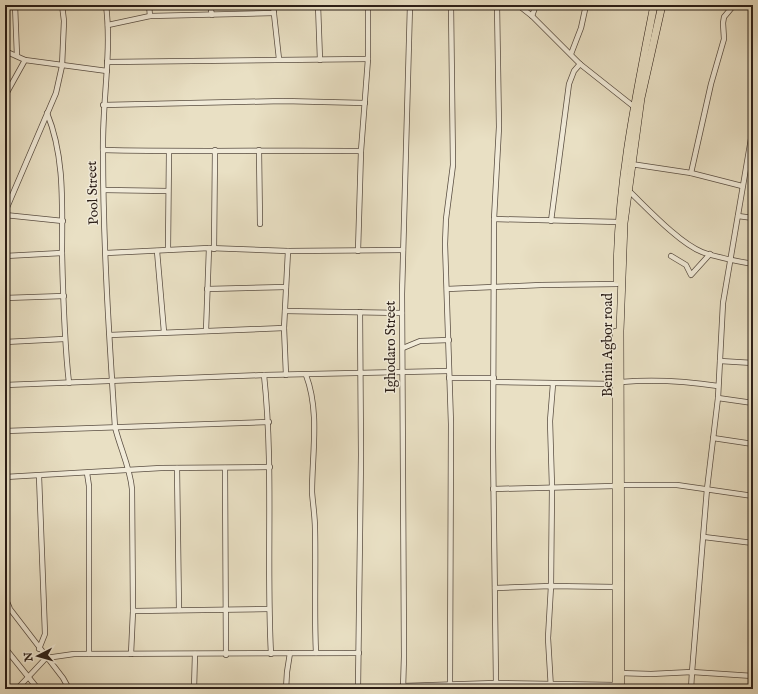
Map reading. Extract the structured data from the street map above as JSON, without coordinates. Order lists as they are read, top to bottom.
{
  "streets": {
    "highway": ["Benin Agbor road"],
    "street": ["Pool Street", "Ighodaro Street"]
  },
  "north": "left"
}
